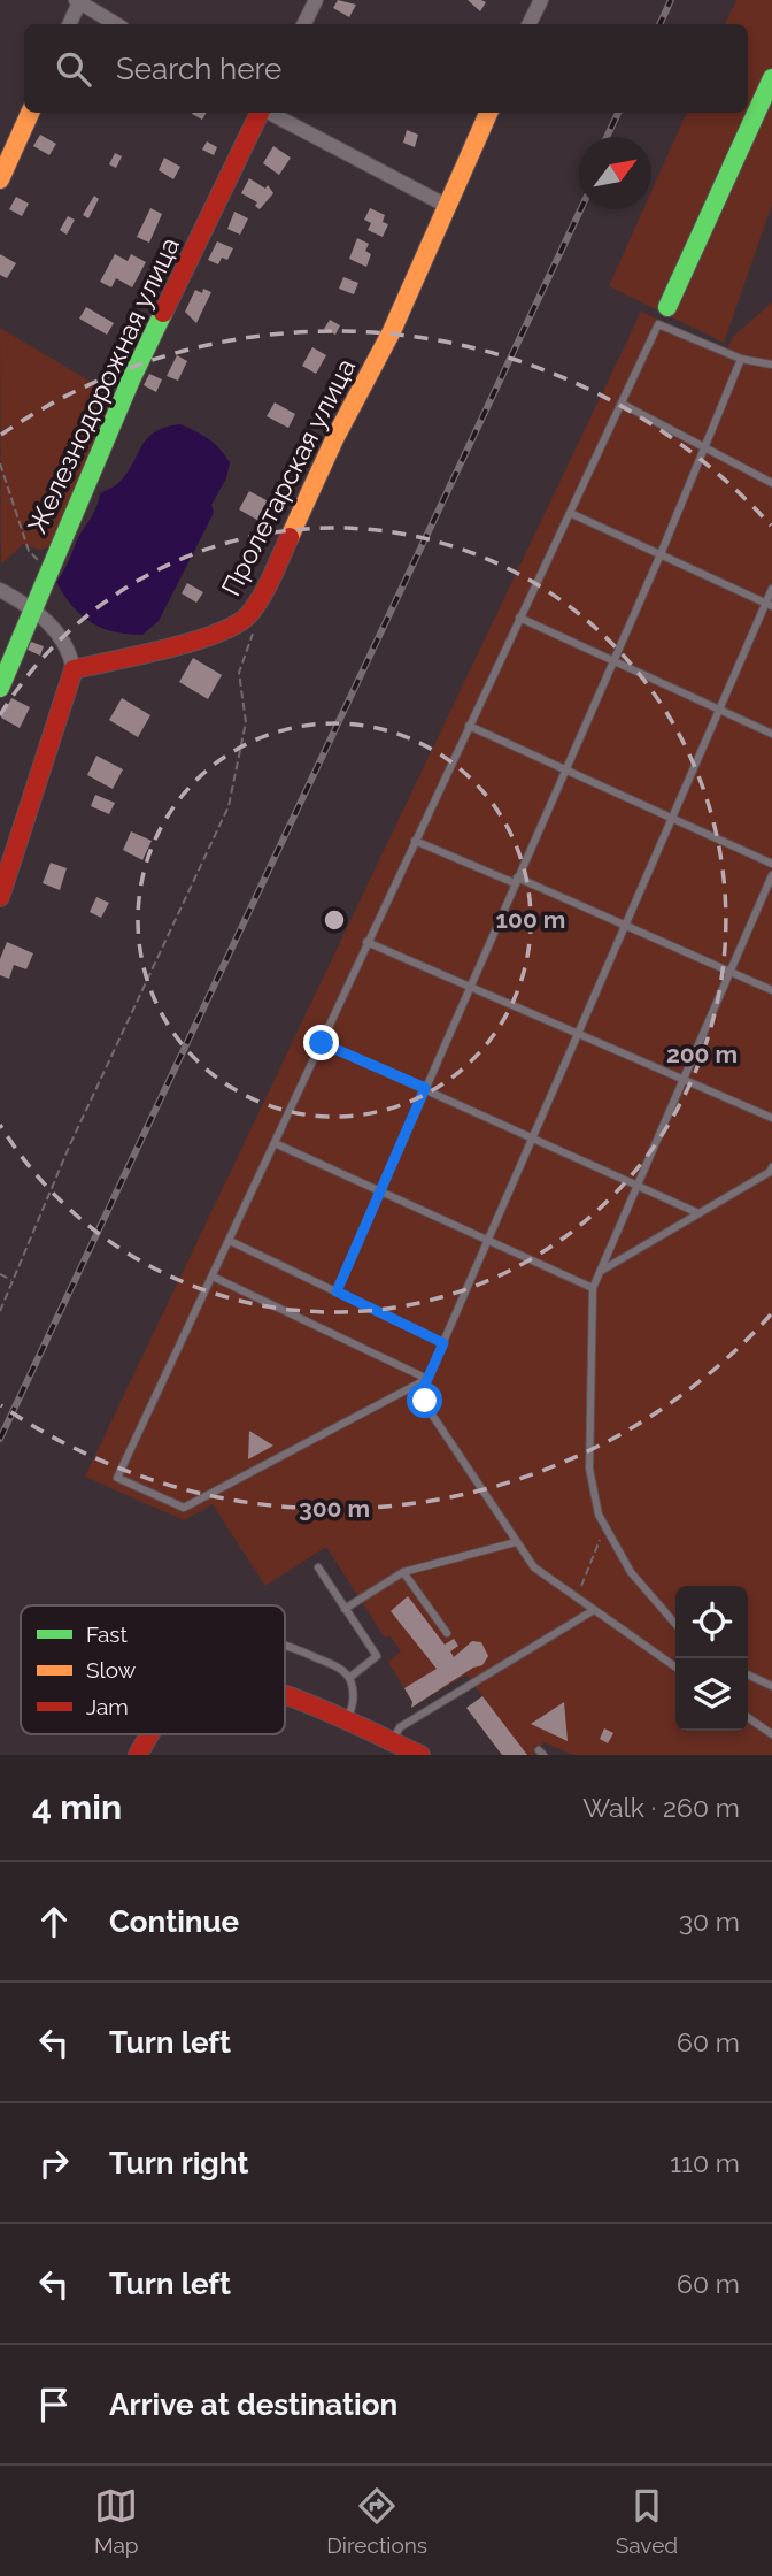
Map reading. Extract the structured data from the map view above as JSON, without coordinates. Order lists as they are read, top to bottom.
{
  "streets": {
    "street": ["Железнодорожная улица", "Пролетарская улица"]
  },
  "legend": ["Fast", "Slow", "Jam"],
  "north": "top right",
  "page": {
    "search": "Search here",
    "heading": ["4 min", "Walk · 260 m"],
    "list": [
      ["Continue", "30 m"],
      ["Turn left", "60 m"],
      ["Turn right", "110 m"],
      ["Turn left", "60 m"],
      "Arrive at destination"
    ],
    "nav": ["Map", "Directions", "Saved"]
  },
  "rings": ["100 m", "200 m", "300 m"]
}
